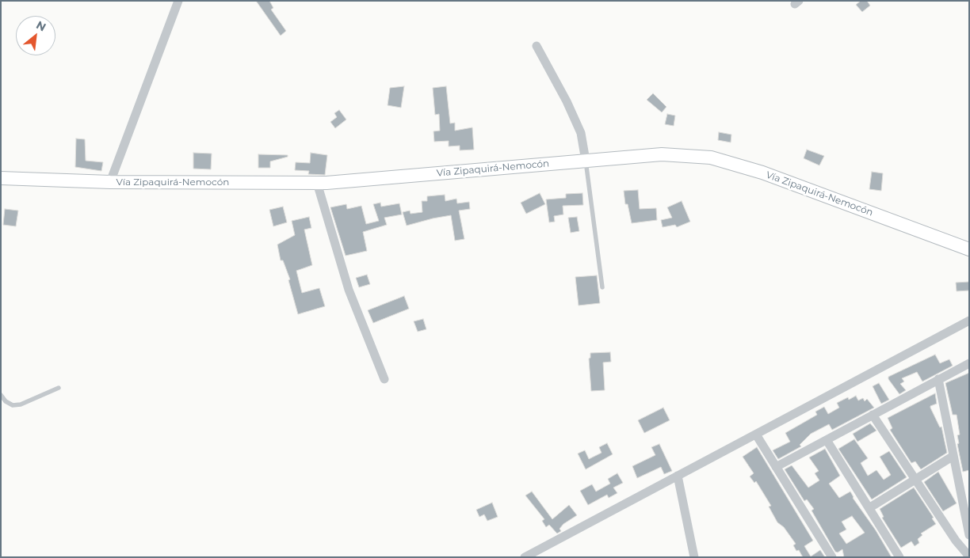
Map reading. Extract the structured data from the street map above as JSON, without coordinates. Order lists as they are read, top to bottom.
{
  "streets": {
    "main road": ["Vía Zipaquirá-Nemocón"]
  },
  "north": "top right"
}
